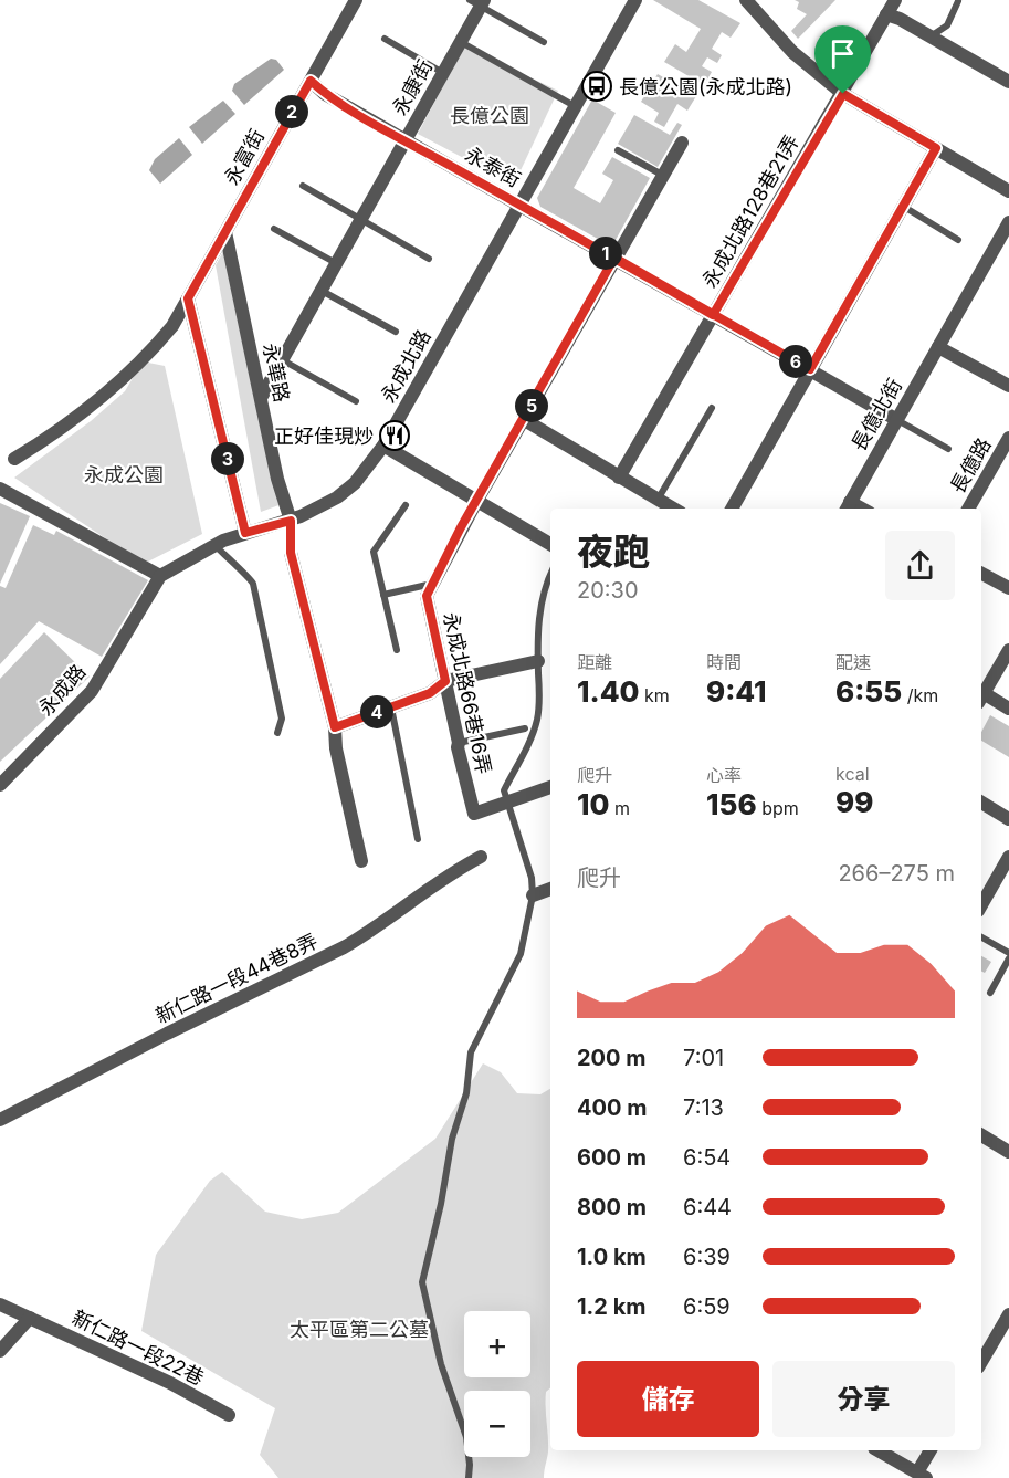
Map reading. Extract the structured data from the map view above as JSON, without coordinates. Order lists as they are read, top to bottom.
{
  "streets": {
    "street": [
      "永康街",
      "永富街",
      "永泰街",
      "永成北路128巷21弄",
      "永成北路",
      "永華路",
      "長億北街",
      "長億路",
      "永成路",
      "永成北路66巷16弄",
      "新仁路一段44巷8弄",
      "新仁路一段22巷"
    ]
  },
  "crossings": [
    ["永康街", "永泰街"],
    ["永康街", "永華路"],
    ["永富街", "永泰街"],
    ["永富街", "永華路"],
    ["永泰街", "永成北路128巷21弄"],
    ["永泰街", "永成北路"],
    ["永泰街", "長億北街"],
    ["永泰街", "永成北路66巷16弄"],
    ["永成北路", "永華路"],
    ["永成北路", "永成路"],
    ["永華路", "永成路"]
  ],
  "parks": ["長億公園", "永成公園", "太平區第二公墓"],
  "places": {
    "bus stop": ["長億公園(永成北路)"],
    "restaurant": ["正好佳現炒"]
  },
  "page": {
    "pins": [
      "2",
      "1",
      "6",
      "5",
      "3",
      "4"
    ],
    "heading": ["夜跑", "20:30"],
    "stats": [
      ["距離", "1.40 km"],
      ["時間", "9:41"],
      ["配速", "6:55 /km"],
      ["爬升", "10 m"],
      ["心率", "156 bpm"],
      ["kcal", "99"]
    ],
    "chart": ["爬升", "266–275 m"],
    "list": [
      {
        "name": "200 m",
        "note": "7:01"
      },
      {
        "name": "400 m",
        "note": "7:13"
      },
      {
        "name": "600 m",
        "note": "6:54"
      },
      {
        "name": "800 m",
        "note": "6:44"
      },
      {
        "name": "1.0 km",
        "note": "6:39"
      },
      {
        "name": "1.2 km",
        "note": "6:59"
      }
    ],
    "map_buttons": ["+", "−"],
    "buttons": ["儲存", "分享"]
  }
}
